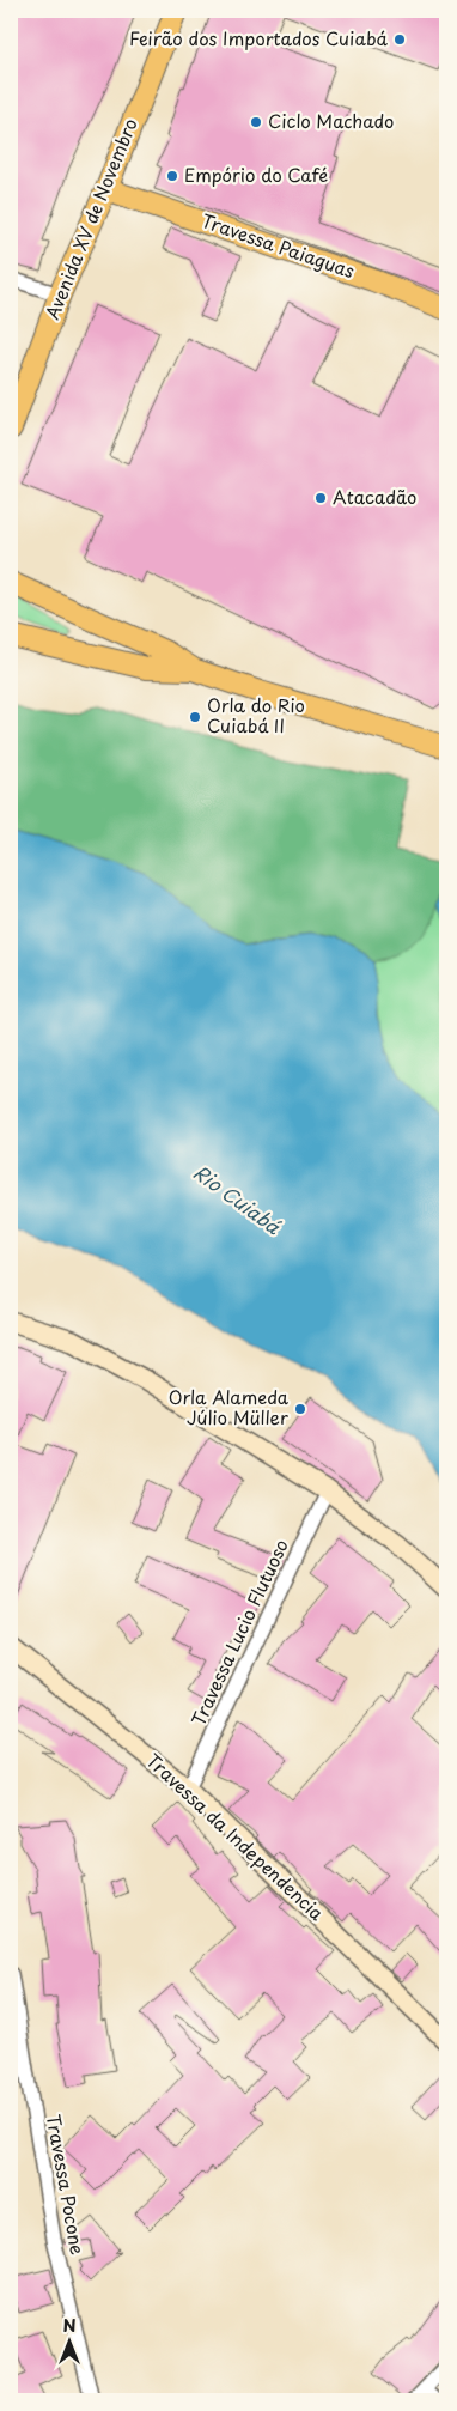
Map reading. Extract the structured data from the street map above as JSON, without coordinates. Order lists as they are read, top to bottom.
{
  "streets": {
    "main road": ["Avenida XV de Novembro", "Travessa Paiaguas", "Travessa da Independencia"],
    "street": ["Travessa Lucio Flutuoso", "Travessa Pocone"]
  },
  "crossings": [
    ["Avenida XV de Novembro", "Travessa Paiaguas"],
    ["Travessa Lucio Flutuoso", "Travessa da Independencia"]
  ],
  "water": ["Rio Cuiabá"],
  "places": [
    "Feirão dos Importados Cuiabá",
    "Ciclo Machado",
    "Empório do Café",
    "Atacadão",
    "Orla do Rio Cuiabá II",
    "Orla Alameda Júlio Müller"
  ],
  "north": "top"
}
